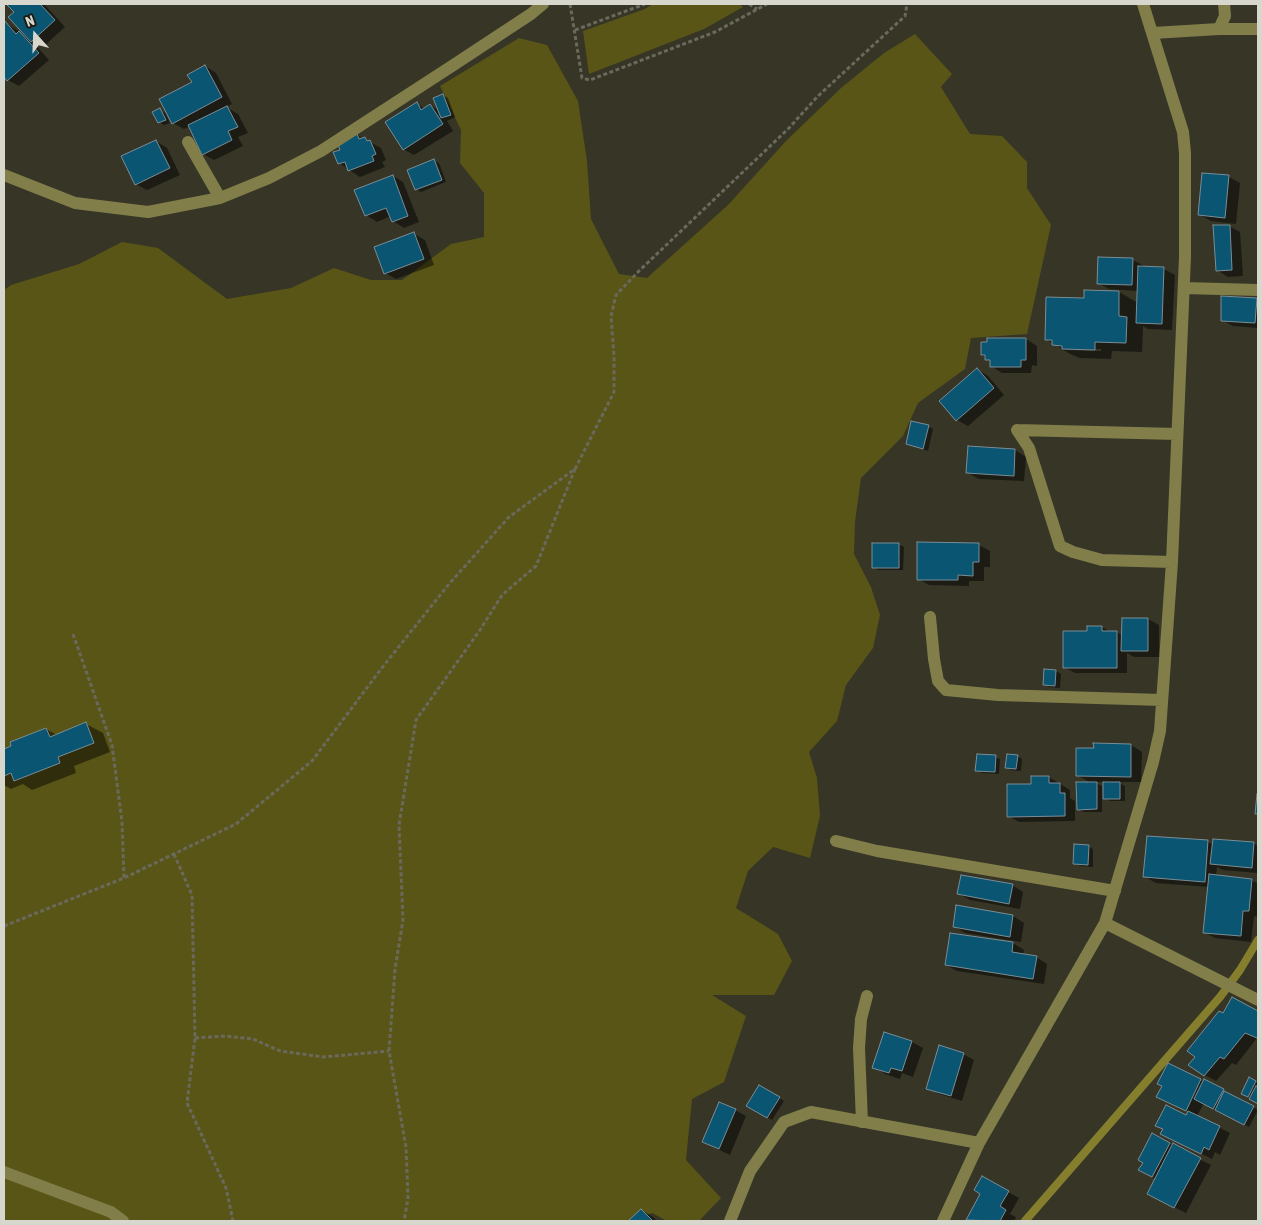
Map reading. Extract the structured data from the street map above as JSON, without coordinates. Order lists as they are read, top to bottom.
{
  "north": "top"
}
